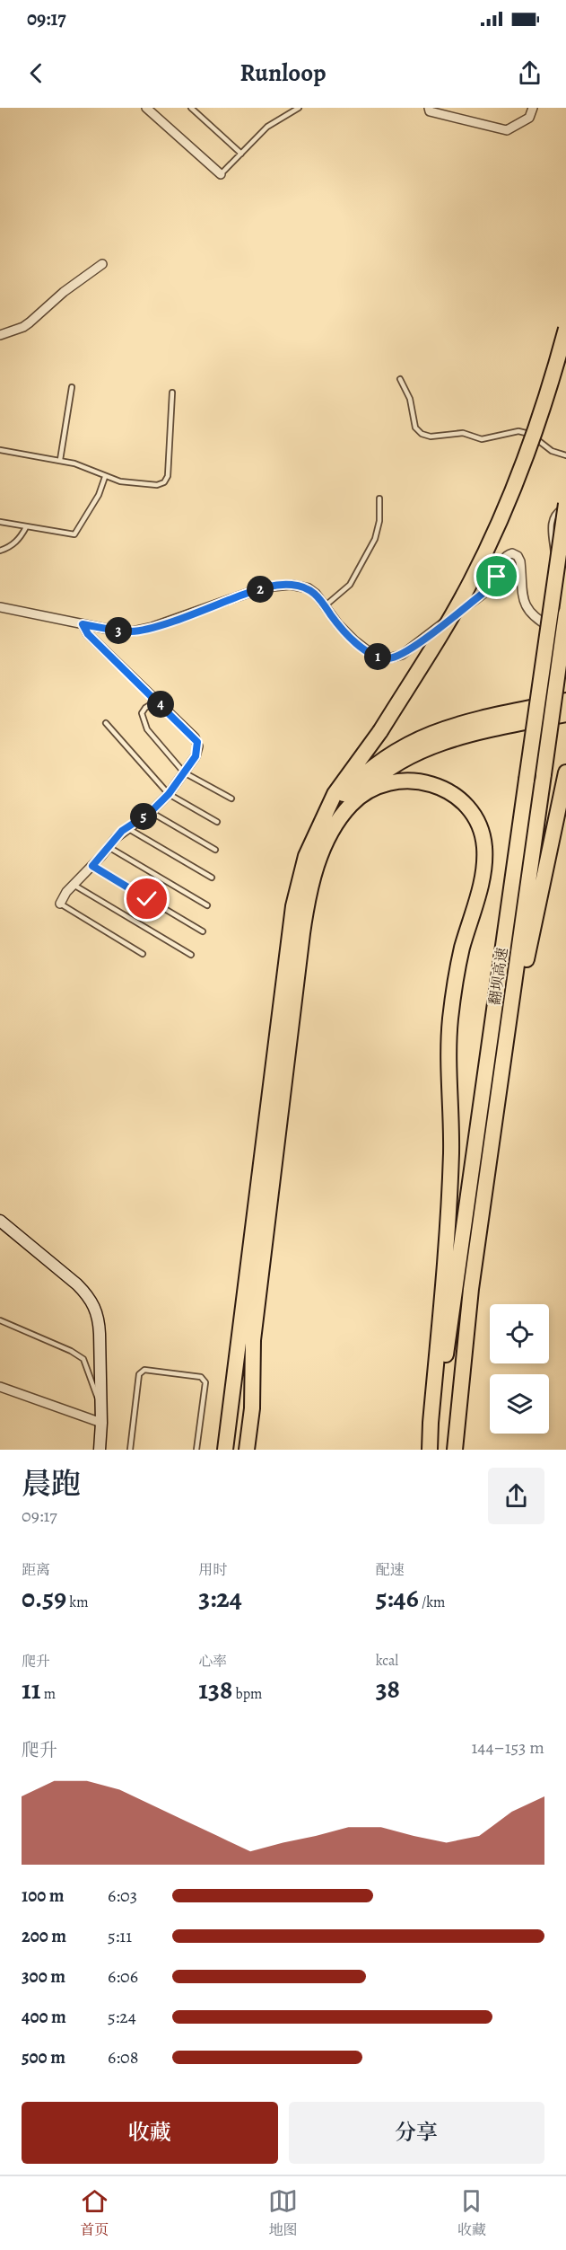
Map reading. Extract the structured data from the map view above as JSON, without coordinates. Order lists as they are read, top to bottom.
{
  "streets": {
    "highway": ["翻坝高速"]
  },
  "page": {
    "status": "09:17",
    "header": "Runloop",
    "pins": [
      "2",
      "3",
      "1",
      "4",
      "5"
    ],
    "heading": ["晨跑", "09:17"],
    "stats": [
      ["距离", "0.59 km"],
      ["用时", "3:24"],
      ["配速", "5:46 /km"],
      ["爬升", "11 m"],
      ["心率", "138 bpm"],
      ["kcal", "38"]
    ],
    "chart": ["爬升", "144–153 m"],
    "list": [
      {
        "name": "100 m",
        "note": "6:03"
      },
      {
        "name": "200 m",
        "note": "5:11"
      },
      {
        "name": "300 m",
        "note": "6:06"
      },
      {
        "name": "400 m",
        "note": "5:24"
      },
      {
        "name": "500 m",
        "note": "6:08"
      }
    ],
    "buttons": ["收藏", "分享"],
    "tabs": ["首页", "地图", "收藏"]
  }
}
